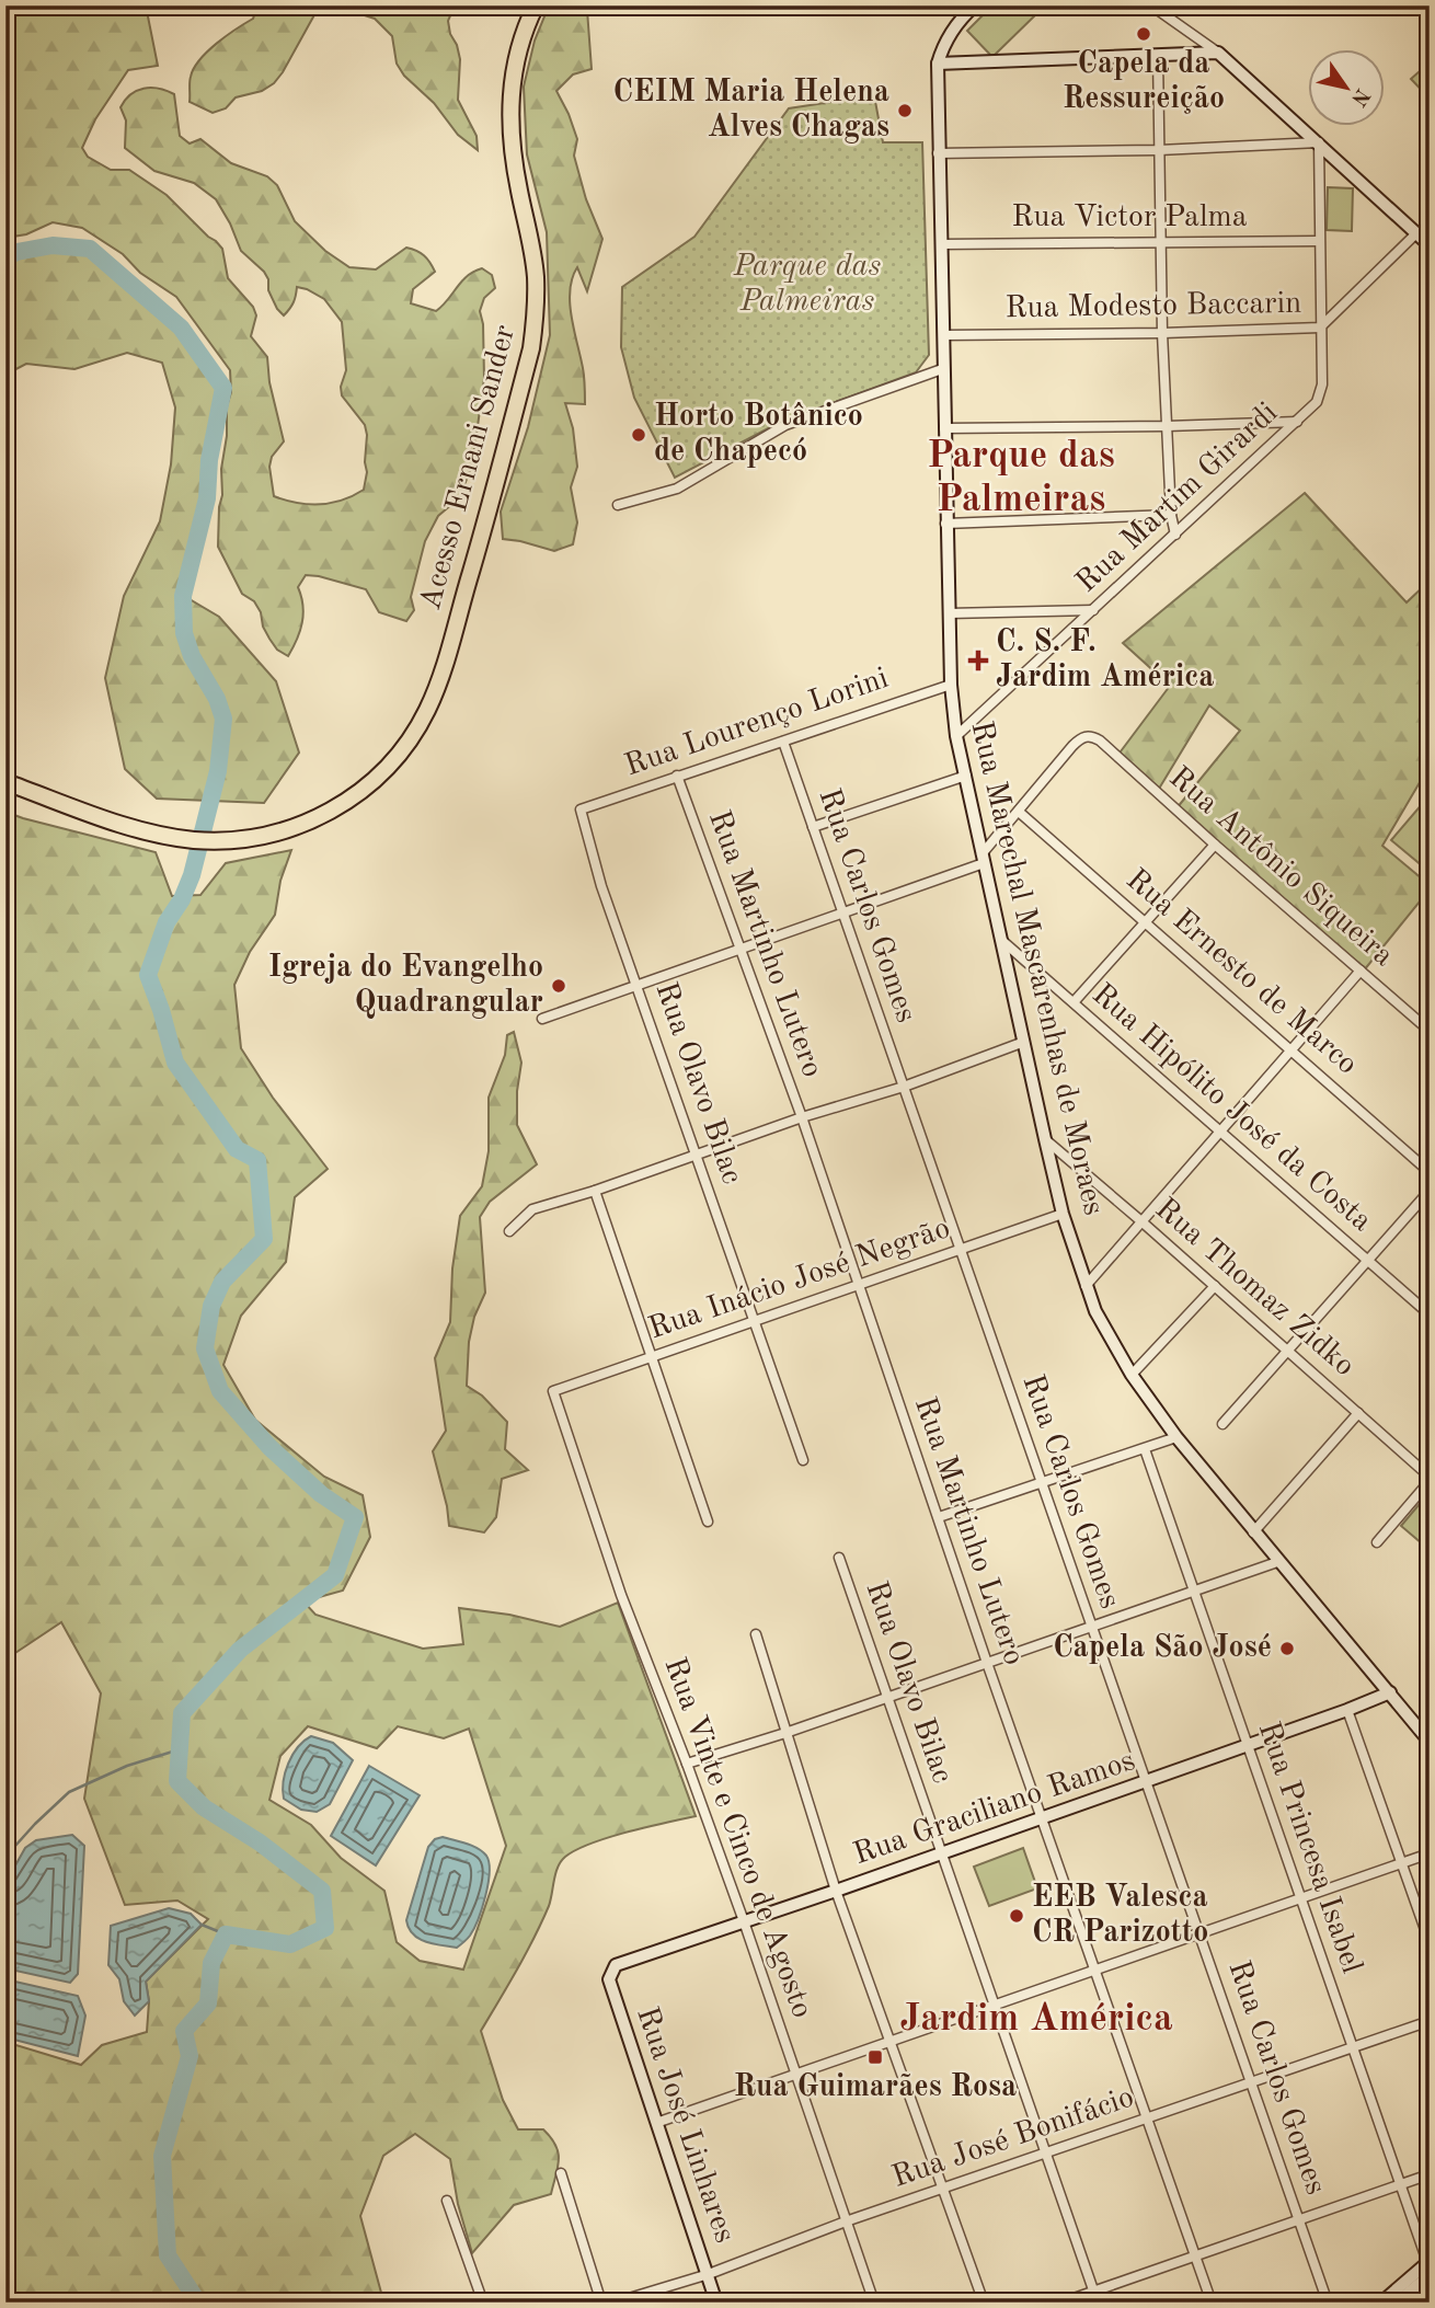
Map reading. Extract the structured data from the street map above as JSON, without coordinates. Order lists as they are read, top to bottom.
{
  "streets": {
    "highway": ["Acesso Ernani Sander"],
    "street": [
      "Rua Victor Palma",
      "Rua Modesto Baccarin",
      "Rua Martim Girardi",
      "Rua Lourenço Lorini",
      "Rua Antônio Siqueira",
      "Rua Carlos Gomes",
      "Rua Martinho Lutero",
      "Rua Marechal Mascarenhas de Moraes",
      "Rua Ernesto de Marco",
      "Rua Olavo Bilac",
      "Rua Hipólito José da Costa",
      "Rua Inácio José Negrão",
      "Rua Thomaz Zidko",
      "Rua Graciliano Ramos",
      "Rua Vinte e Cinco de Agosto",
      "Rua Princesa Isabel",
      "Rua José Linhares",
      "Rua José Bonifácio"
    ]
  },
  "crossings": [
    ["Rua Victor Palma", "Rua Marechal Mascarenhas de Moraes"],
    ["Rua Modesto Baccarin", "Rua Martim Girardi"],
    ["Rua Modesto Baccarin", "Rua Marechal Mascarenhas de Moraes"],
    ["Rua Martim Girardi", "Rua Marechal Mascarenhas de Moraes"],
    ["Rua Lourenço Lorini", "Rua Carlos Gomes"],
    ["Rua Lourenço Lorini", "Rua Martinho Lutero"],
    ["Rua Lourenço Lorini", "Rua Marechal Mascarenhas de Moraes"],
    ["Rua Lourenço Lorini", "Rua Olavo Bilac"],
    ["Rua Antônio Siqueira", "Rua Ernesto de Marco"],
    ["Rua Carlos Gomes", "Rua Inácio José Negrão"],
    ["Rua Carlos Gomes", "Rua Graciliano Ramos"],
    ["Rua Carlos Gomes", "Rua José Bonifácio"],
    ["Rua Martinho Lutero", "Rua Inácio José Negrão"],
    ["Rua Martinho Lutero", "Rua Graciliano Ramos"],
    ["Rua Martinho Lutero", "Rua José Bonifácio"],
    ["Rua Marechal Mascarenhas de Moraes", "Rua Hipólito José da Costa"],
    ["Rua Marechal Mascarenhas de Moraes", "Rua Inácio José Negrão"],
    ["Rua Marechal Mascarenhas de Moraes", "Rua Thomaz Zidko"],
    ["Rua Marechal Mascarenhas de Moraes", "Rua Graciliano Ramos"],
    ["Rua Olavo Bilac", "Rua Inácio José Negrão"],
    ["Rua Olavo Bilac", "Rua Graciliano Ramos"],
    ["Rua Olavo Bilac", "Rua José Bonifácio"],
    ["Rua Inácio José Negrão", "Rua Vinte e Cinco de Agosto"],
    ["Rua Graciliano Ramos", "Rua Vinte e Cinco de Agosto"],
    ["Rua Graciliano Ramos", "Rua Princesa Isabel"],
    ["Rua Graciliano Ramos", "Rua José Linhares"],
    ["Rua Vinte e Cinco de Agosto", "Rua José Bonifácio"],
    ["Rua Princesa Isabel", "Rua José Bonifácio"],
    ["Rua José Linhares", "Rua José Bonifácio"]
  ],
  "districts": ["Parque das Palmeiras", "Jardim América"],
  "parks": ["Parque das Palmeiras"],
  "places": {
    "other": [
      "Capela da Ressureição",
      "CEIM Maria Helena Alves Chagas",
      "Horto Botânico de Chapecó",
      "Igreja do Evangelho Quadrangular",
      "Capela São José",
      "EEB Valesca CR Parizotto"
    ],
    "health": ["C. S. F. Jardim América"],
    "transit": ["Rua Guimarães Rosa"]
  },
  "north": "bottom right"
}
